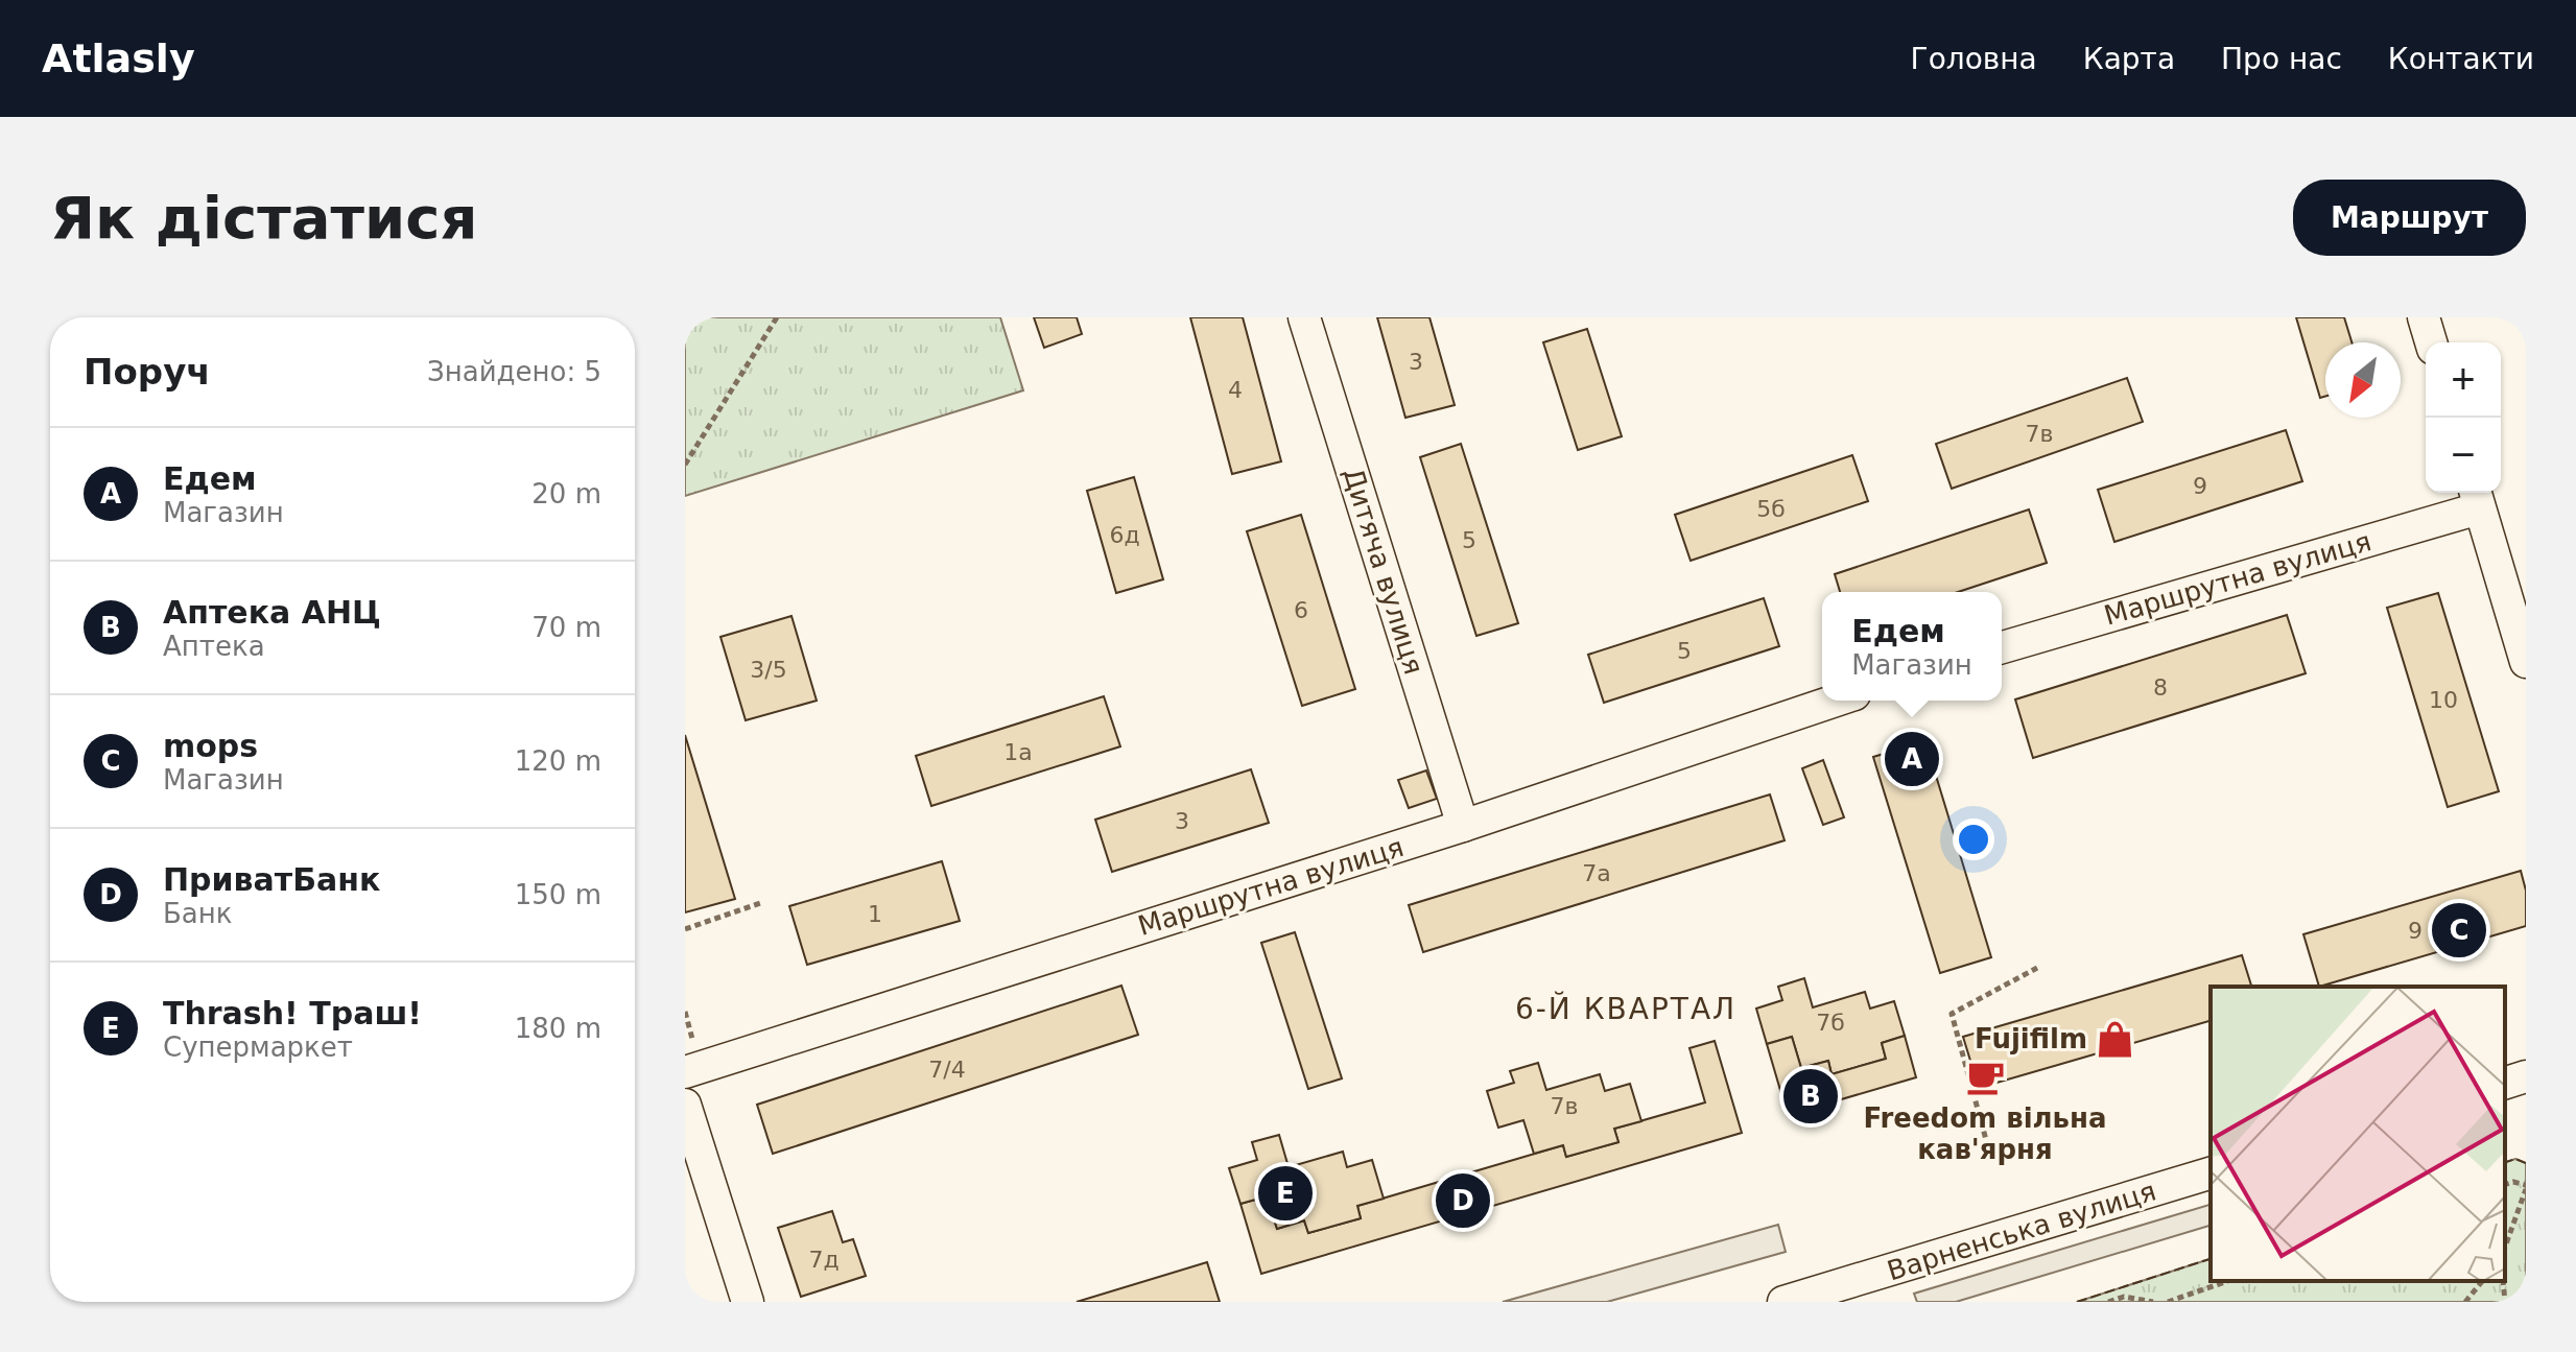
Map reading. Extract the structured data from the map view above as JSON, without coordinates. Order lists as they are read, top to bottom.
{
  "streets": {
    "street": ["Дитяча вулиця", "Маршрутна вулиця", "Варненська вулиця"]
  },
  "crossings": [
    ["Дитяча вулиця", "Маршрутна вулиця"]
  ],
  "districts": ["6-Й КВАРТАЛ"],
  "places": {
    "shop": ["Fujifilm"],
    "cafe": ["Freedom вільна кав'ярня"]
  },
  "house_numbers": [
    "3",
    "4",
    "7в",
    "9",
    "5б",
    "6д",
    "5",
    "6",
    "5",
    "3/5",
    "8",
    "10",
    "1а",
    "3",
    "7а",
    "1",
    "9",
    "7б",
    "7/4",
    "7в",
    "7д"
  ],
  "north": "bottom left",
  "page": {
    "header": "Atlasly",
    "nav": [
      "Головна",
      "Карта",
      "Про нас",
      "Контакти"
    ],
    "buttons": "Маршрут",
    "title": "Як дістатися",
    "heading": ["Поруч", "Знайдено: 5"],
    "map_buttons": ["+", "−"],
    "list": [
      {
        "mark": "A",
        "name": "Едем",
        "note": "Магазин",
        "value": "20 m"
      },
      {
        "mark": "B",
        "name": "Аптека АНЦ",
        "note": "Аптека",
        "value": "70 m"
      },
      {
        "mark": "C",
        "name": "mops",
        "note": "Магазин",
        "value": "120 m"
      },
      {
        "mark": "D",
        "name": "ПриватБанк",
        "note": "Банк",
        "value": "150 m"
      },
      {
        "mark": "E",
        "name": "Thrash! Траш!",
        "note": "Супермаркет",
        "value": "180 m"
      }
    ],
    "popup": ["Едем", "Магазин"],
    "pins": [
      "A",
      "C",
      "B",
      "E",
      "D"
    ]
  }
}
